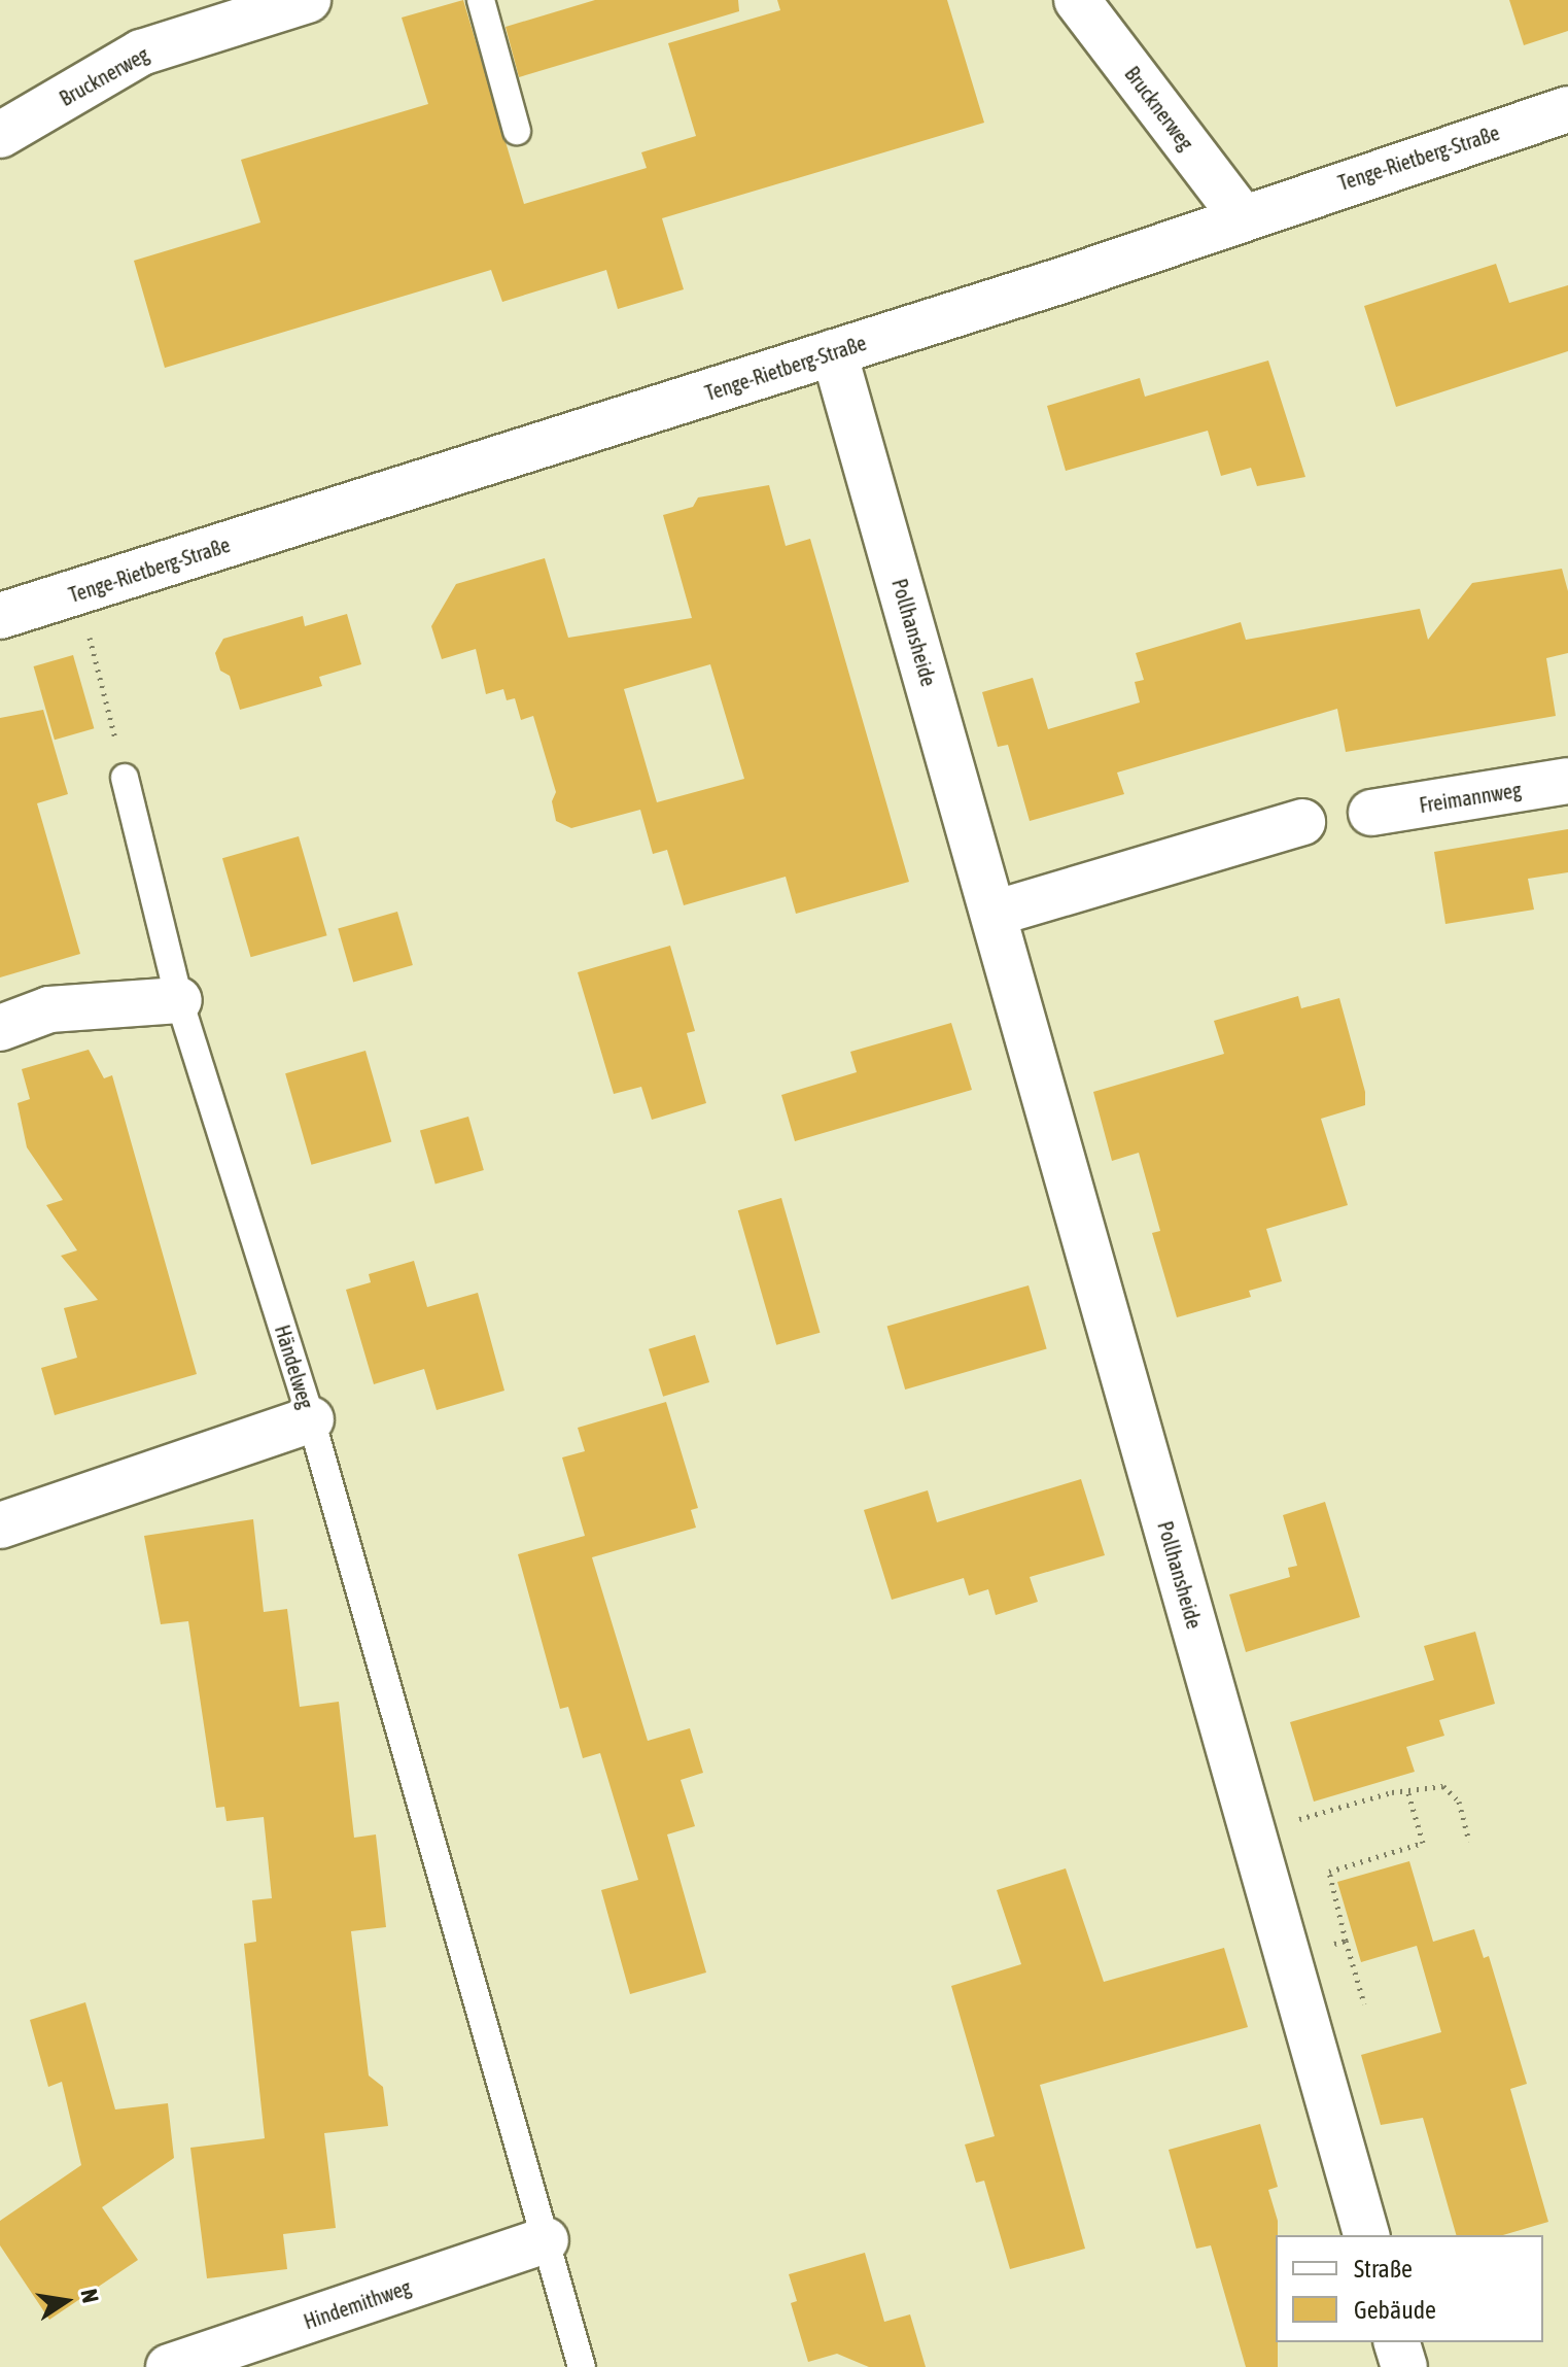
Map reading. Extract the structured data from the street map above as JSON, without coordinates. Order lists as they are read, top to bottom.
{
  "streets": {
    "street": [
      "Brucknerweg",
      "Tenge-Rietberg-Straße",
      "Pollhansheide",
      "Freimannweg",
      "Händelweg",
      "Hindemithweg"
    ]
  },
  "crossings": [
    ["Brucknerweg", "Tenge-Rietberg-Straße"],
    ["Tenge-Rietberg-Straße", "Pollhansheide"]
  ],
  "legend": ["Straße", "Gebäude"],
  "north": "right"
}
